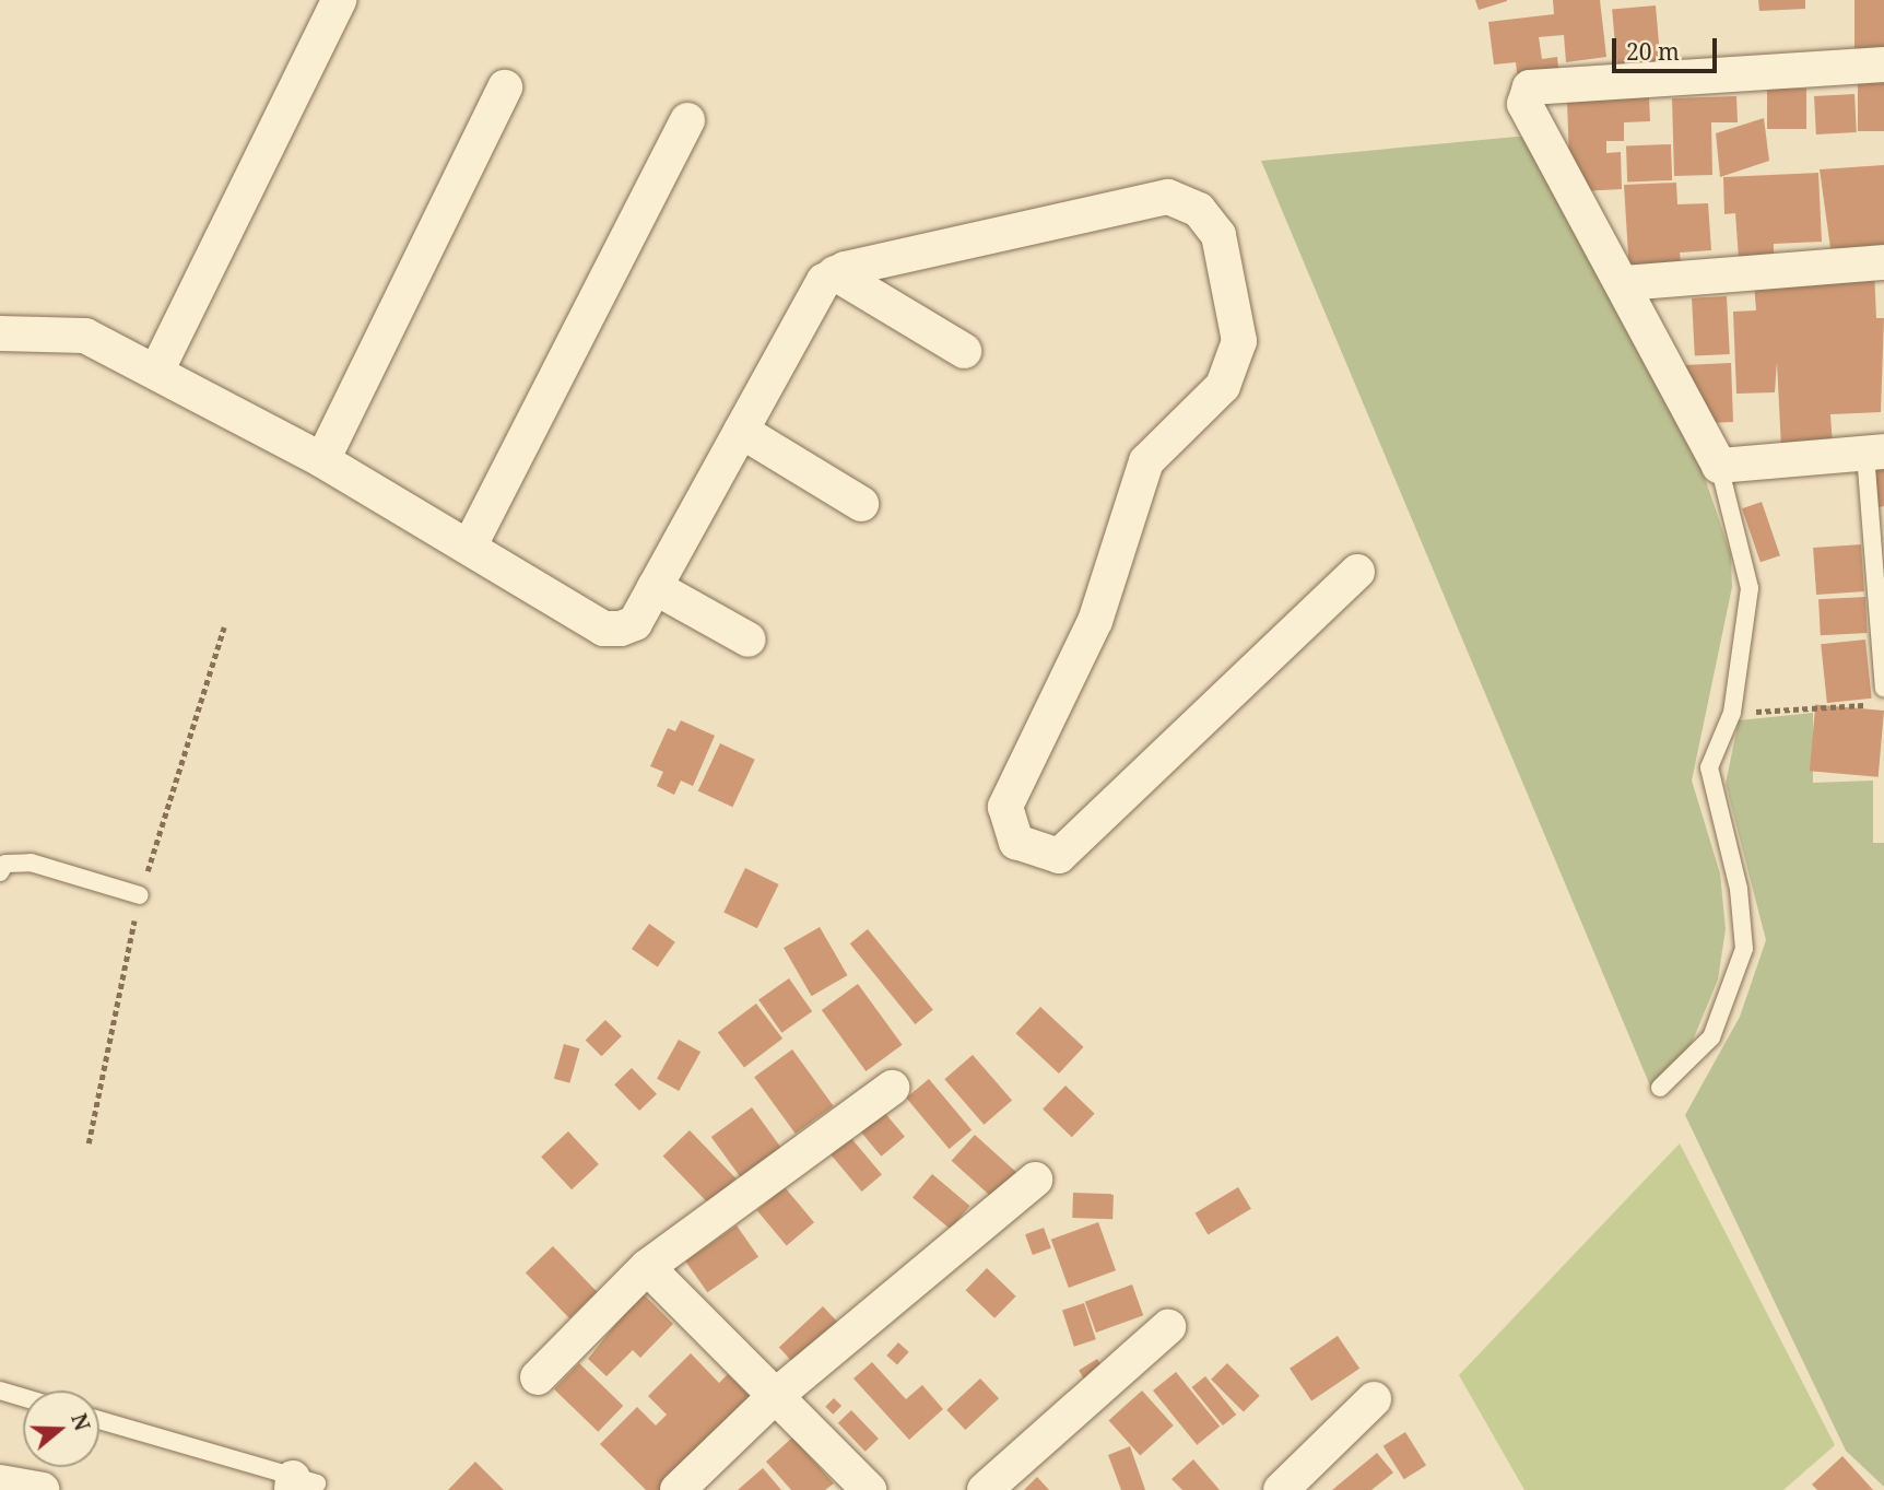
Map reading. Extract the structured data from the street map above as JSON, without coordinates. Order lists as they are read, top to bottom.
{
  "scale_bar": "20 m",
  "north": "right"
}
